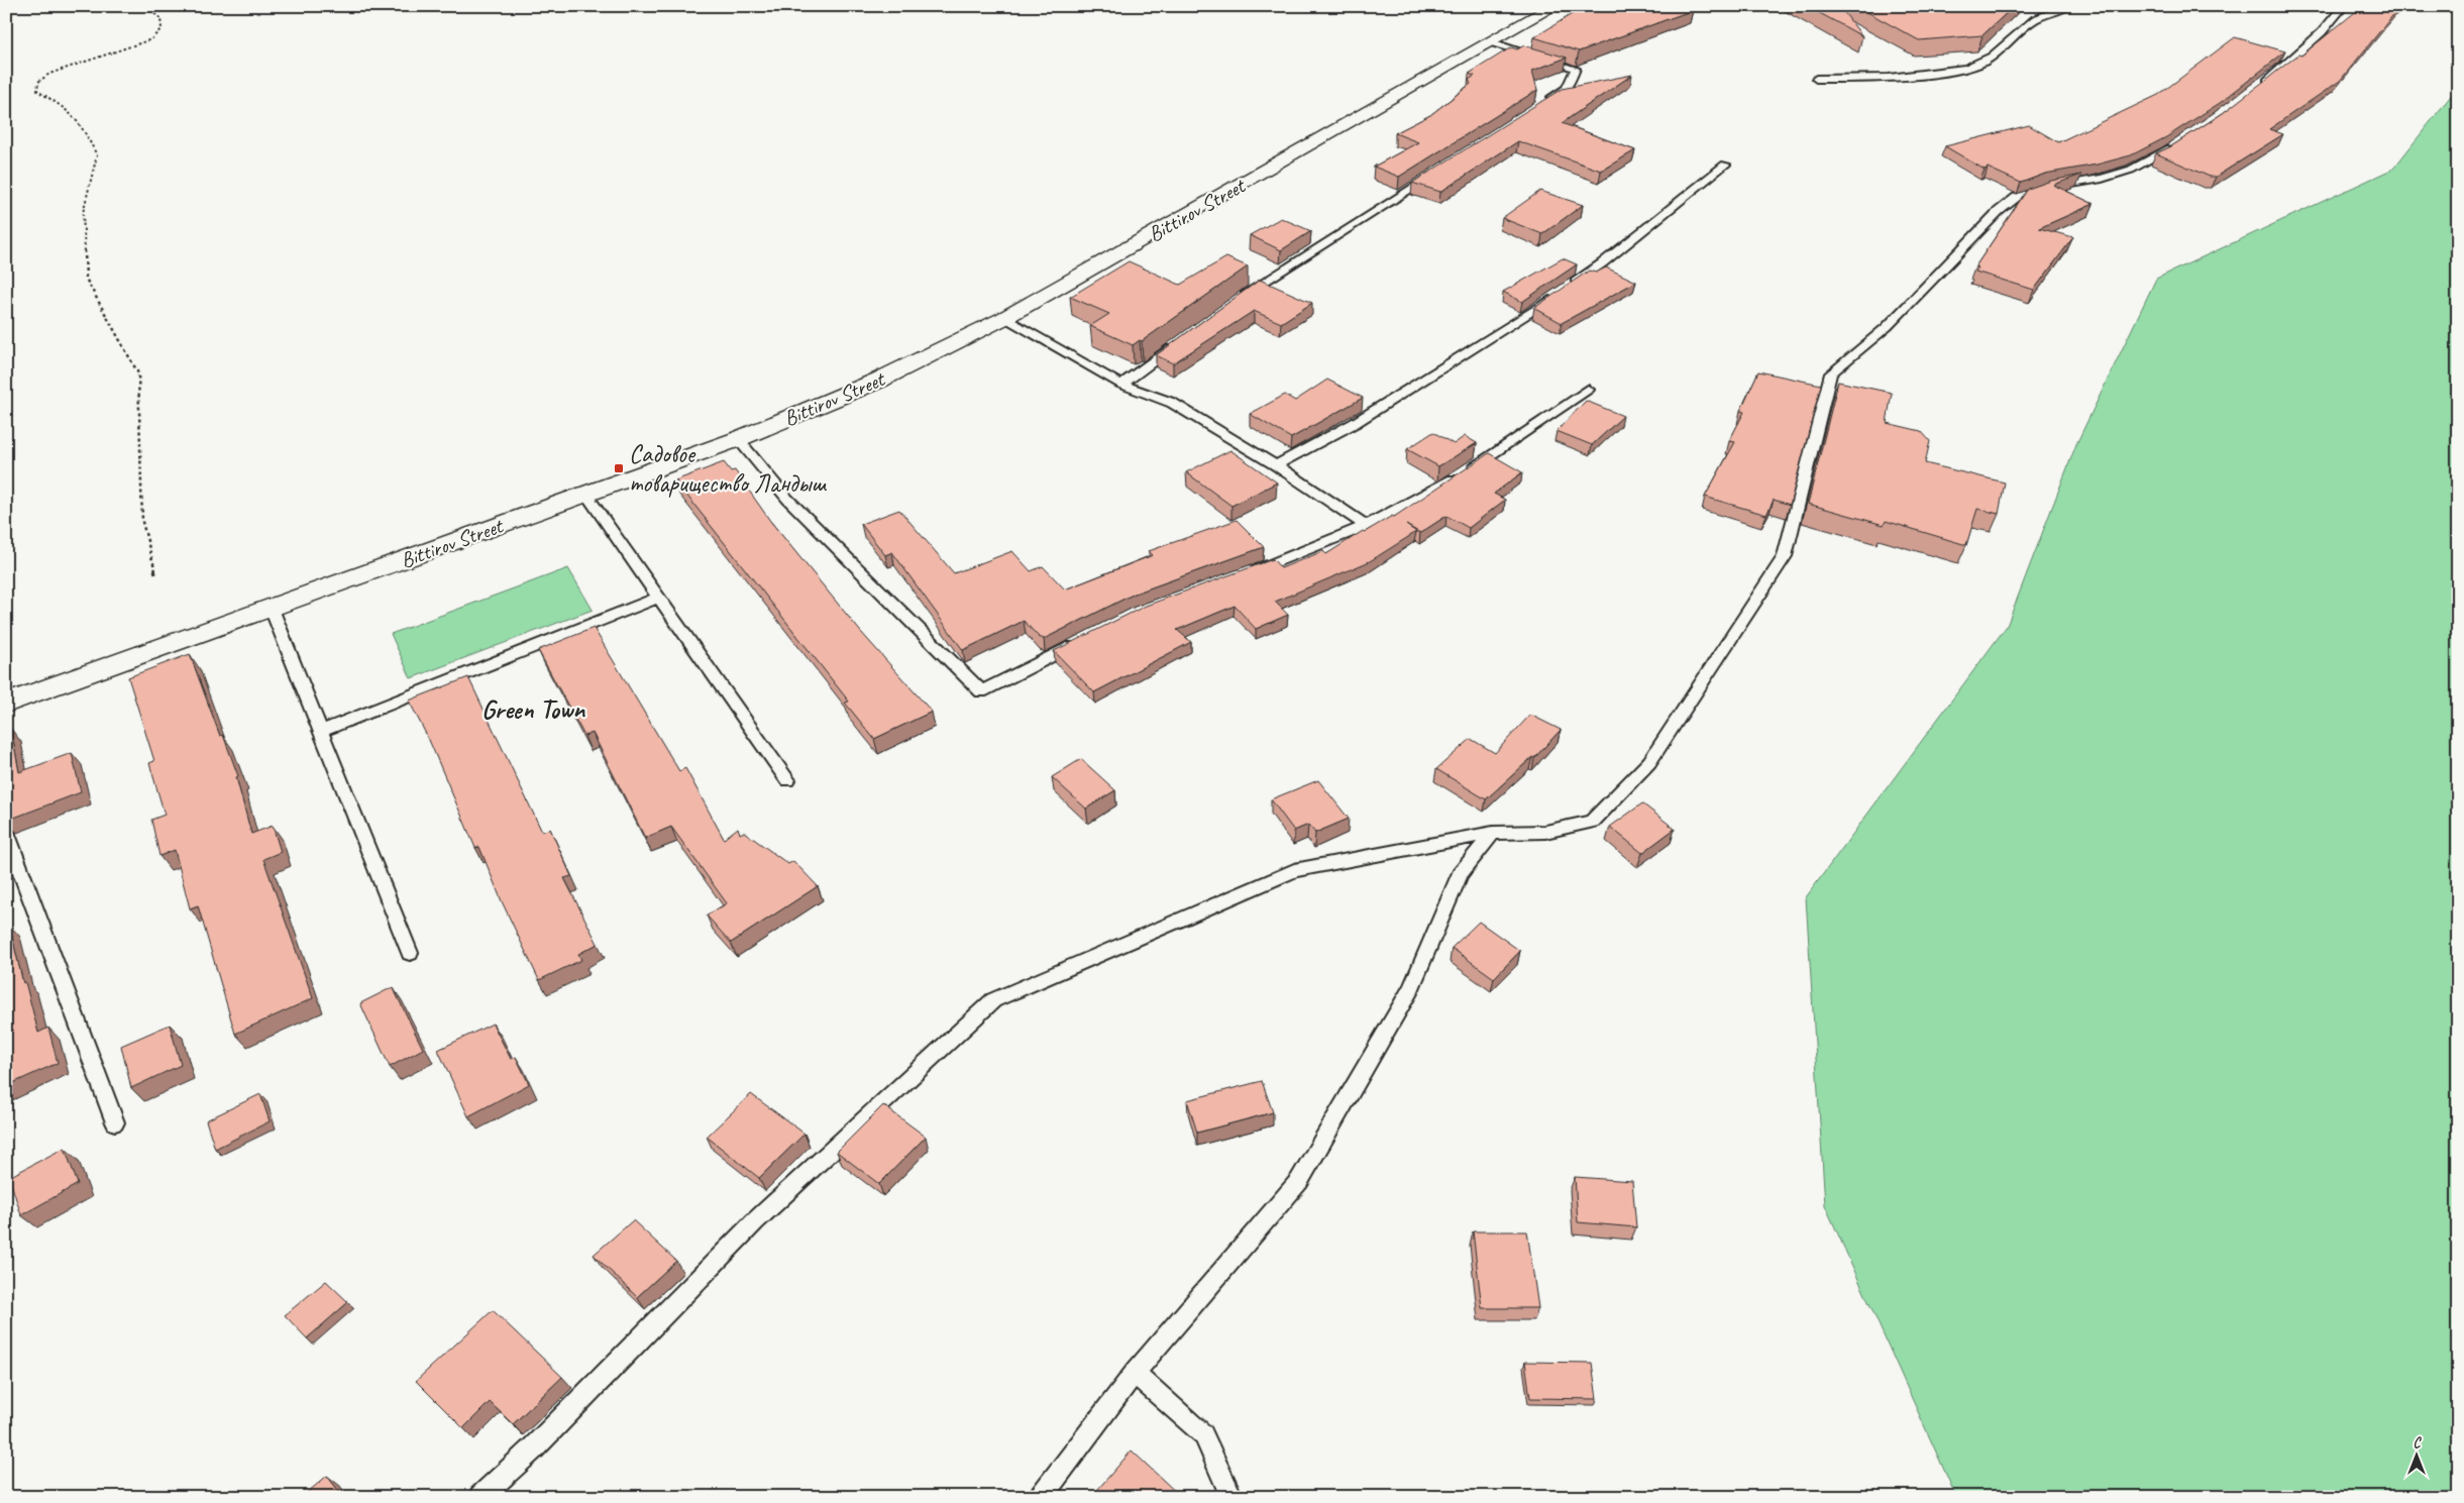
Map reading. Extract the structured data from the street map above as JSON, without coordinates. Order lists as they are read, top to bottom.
{
  "streets": {
    "street": ["Bittirov Street"]
  },
  "districts": ["Green Town"],
  "places": {
    "transit": ["Садовое товарищество Ландыш"]
  },
  "north": "top"
}
